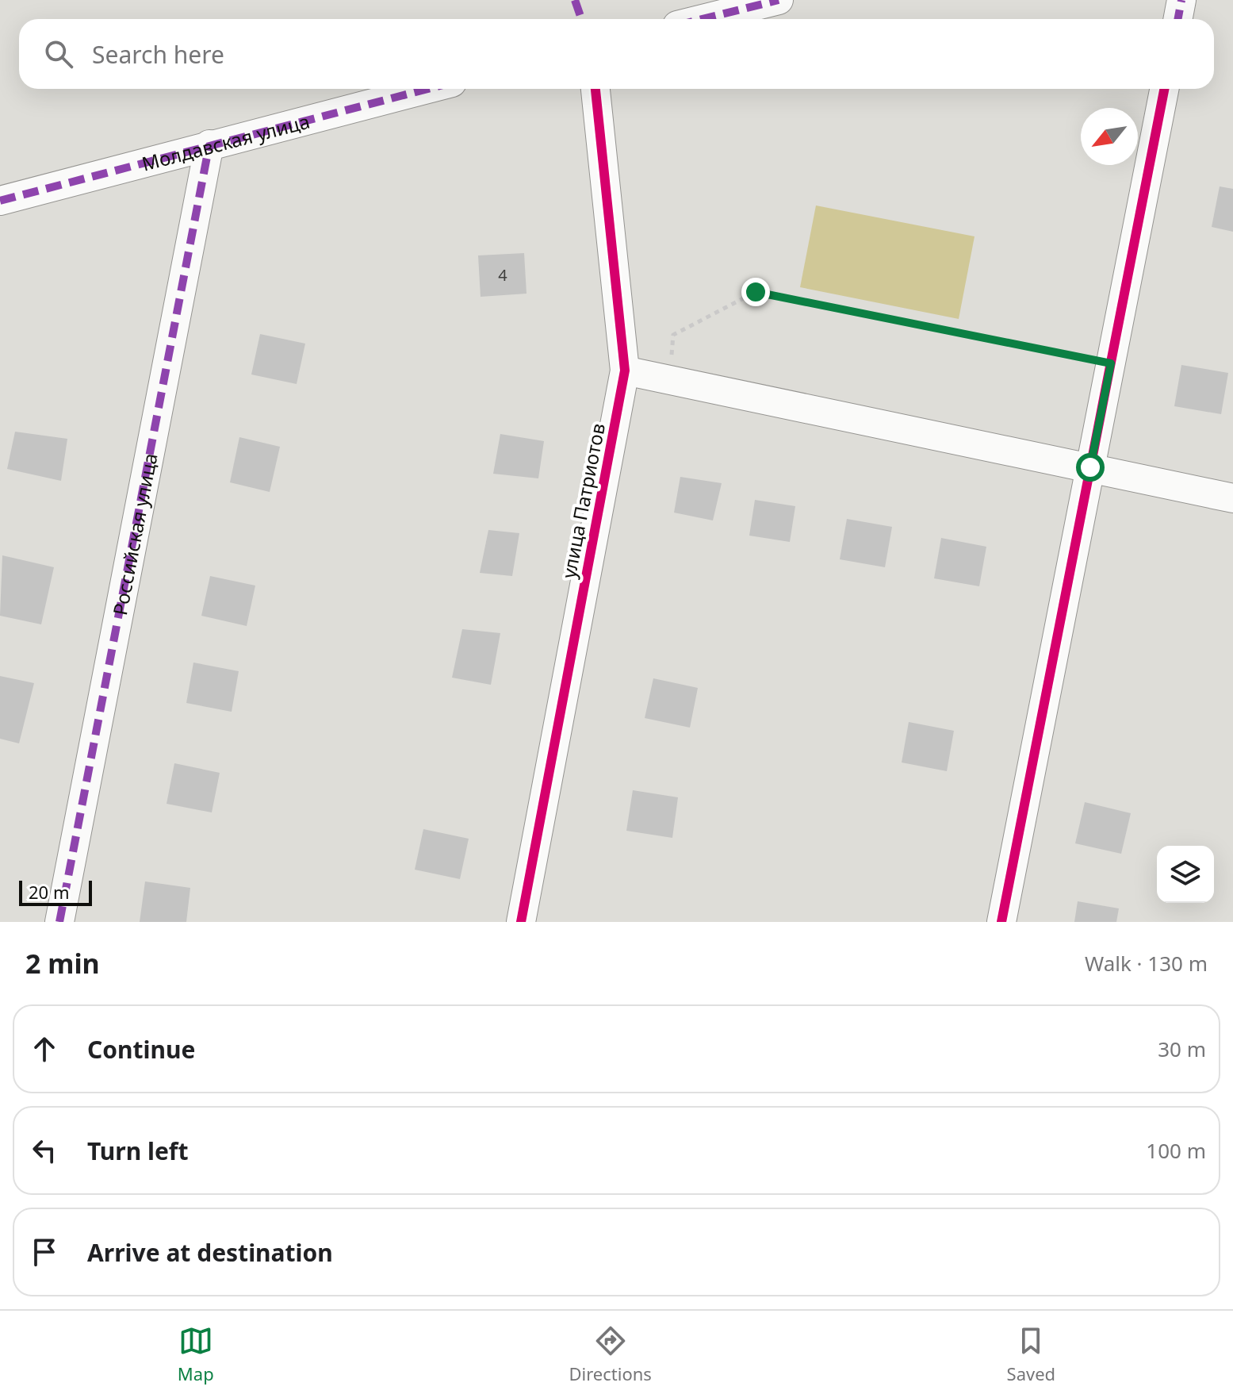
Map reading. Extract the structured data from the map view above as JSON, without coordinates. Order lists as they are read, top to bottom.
{
  "streets": {
    "street": ["Молдавская улица", "улица Патриотов", "Российская улица"]
  },
  "crossings": [
    ["Молдавская улица", "Российская улица"]
  ],
  "house_numbers": ["4"],
  "scale_bar": "20 m",
  "north": "bottom left",
  "page": {
    "search": "Search here",
    "scale": "20 m",
    "heading": ["2 min", "Walk · 130 m"],
    "list": [
      ["Continue", "30 m"],
      ["Turn left", "100 m"],
      "Arrive at destination"
    ],
    "nav": ["Map", "Directions", "Saved"]
  }
}
